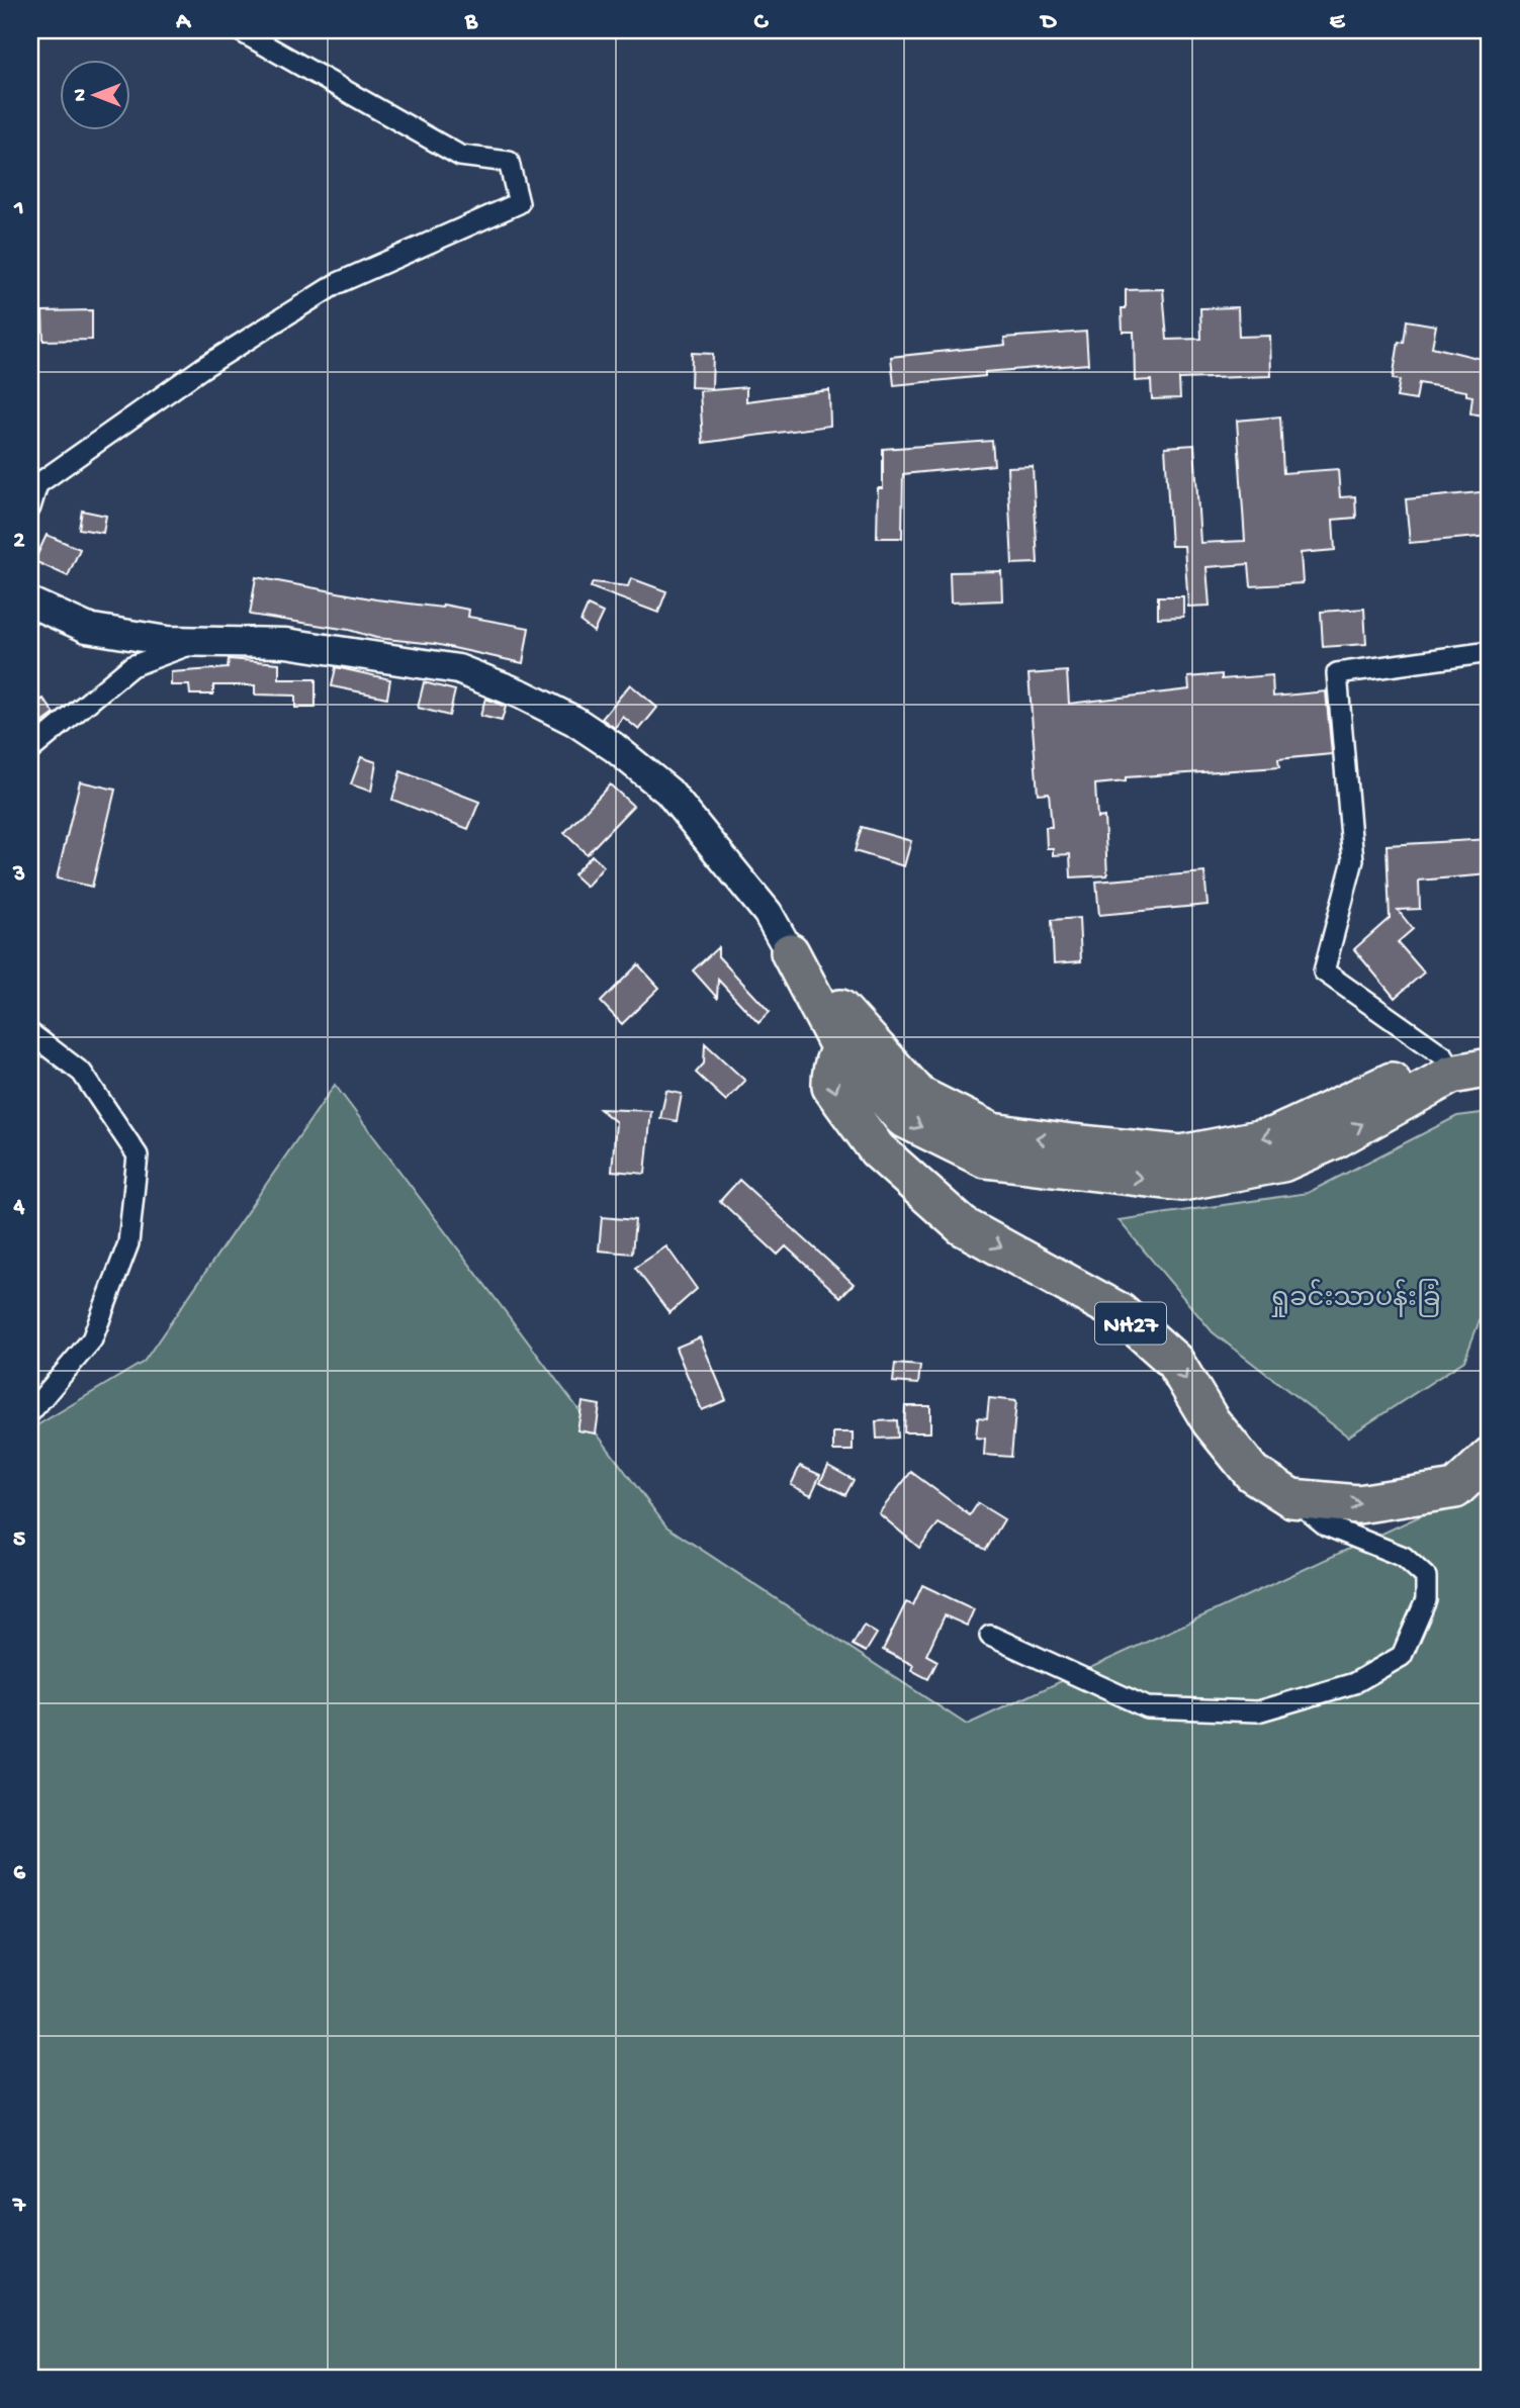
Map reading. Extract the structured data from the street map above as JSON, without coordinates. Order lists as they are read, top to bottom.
{
  "streets": {
    "highway": ["NH27"]
  },
  "parks": ["ရှုခင်းသာပန်းခြံ"],
  "north": "left",
  "grid": {
    "columns": [
      "A",
      "B",
      "C",
      "D",
      "E"
    ],
    "rows": [
      "1",
      "2",
      "3",
      "4",
      "5",
      "6",
      "7"
    ]
  }
}
